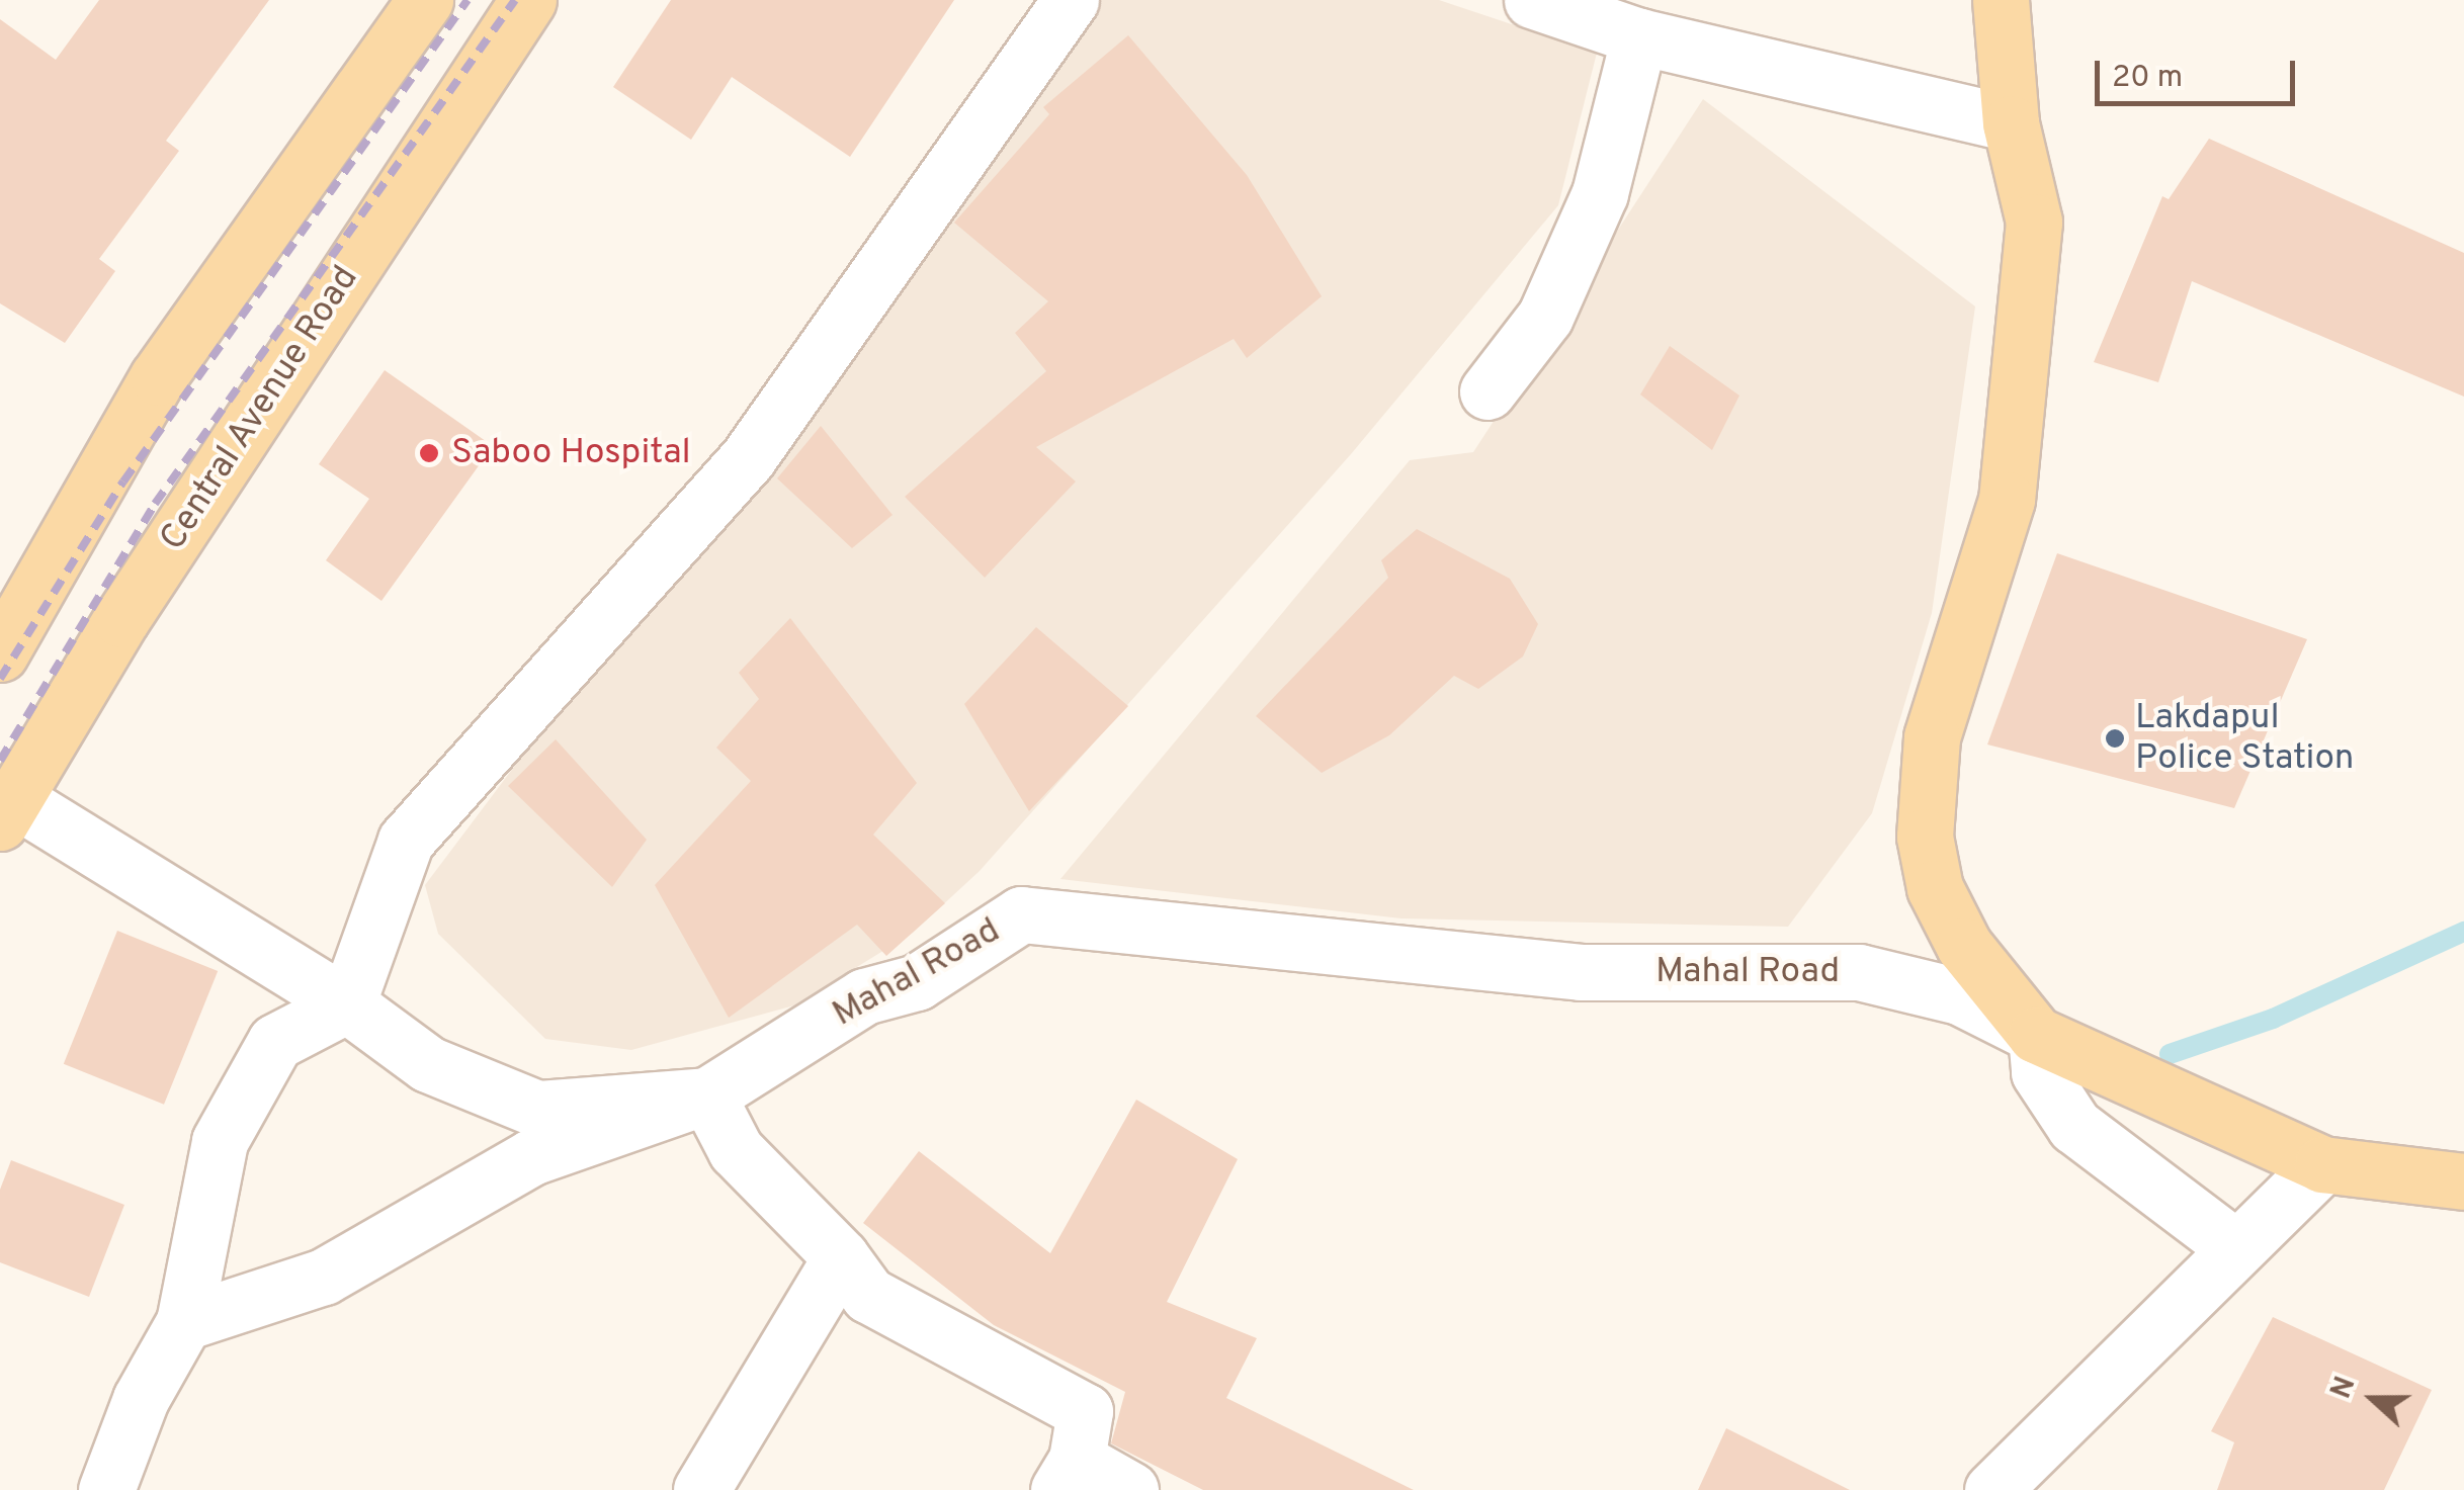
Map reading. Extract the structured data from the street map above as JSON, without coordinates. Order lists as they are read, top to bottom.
{
  "streets": {
    "main road": ["Central Avenue Road"],
    "street": ["Mahal Road"]
  },
  "crossings": [
    ["Central Avenue Road", "Mahal Road"]
  ],
  "places": ["Saboo Hospital", "Lakdapul Police Station"],
  "scale_bar": "20 m",
  "north": "left"
}
